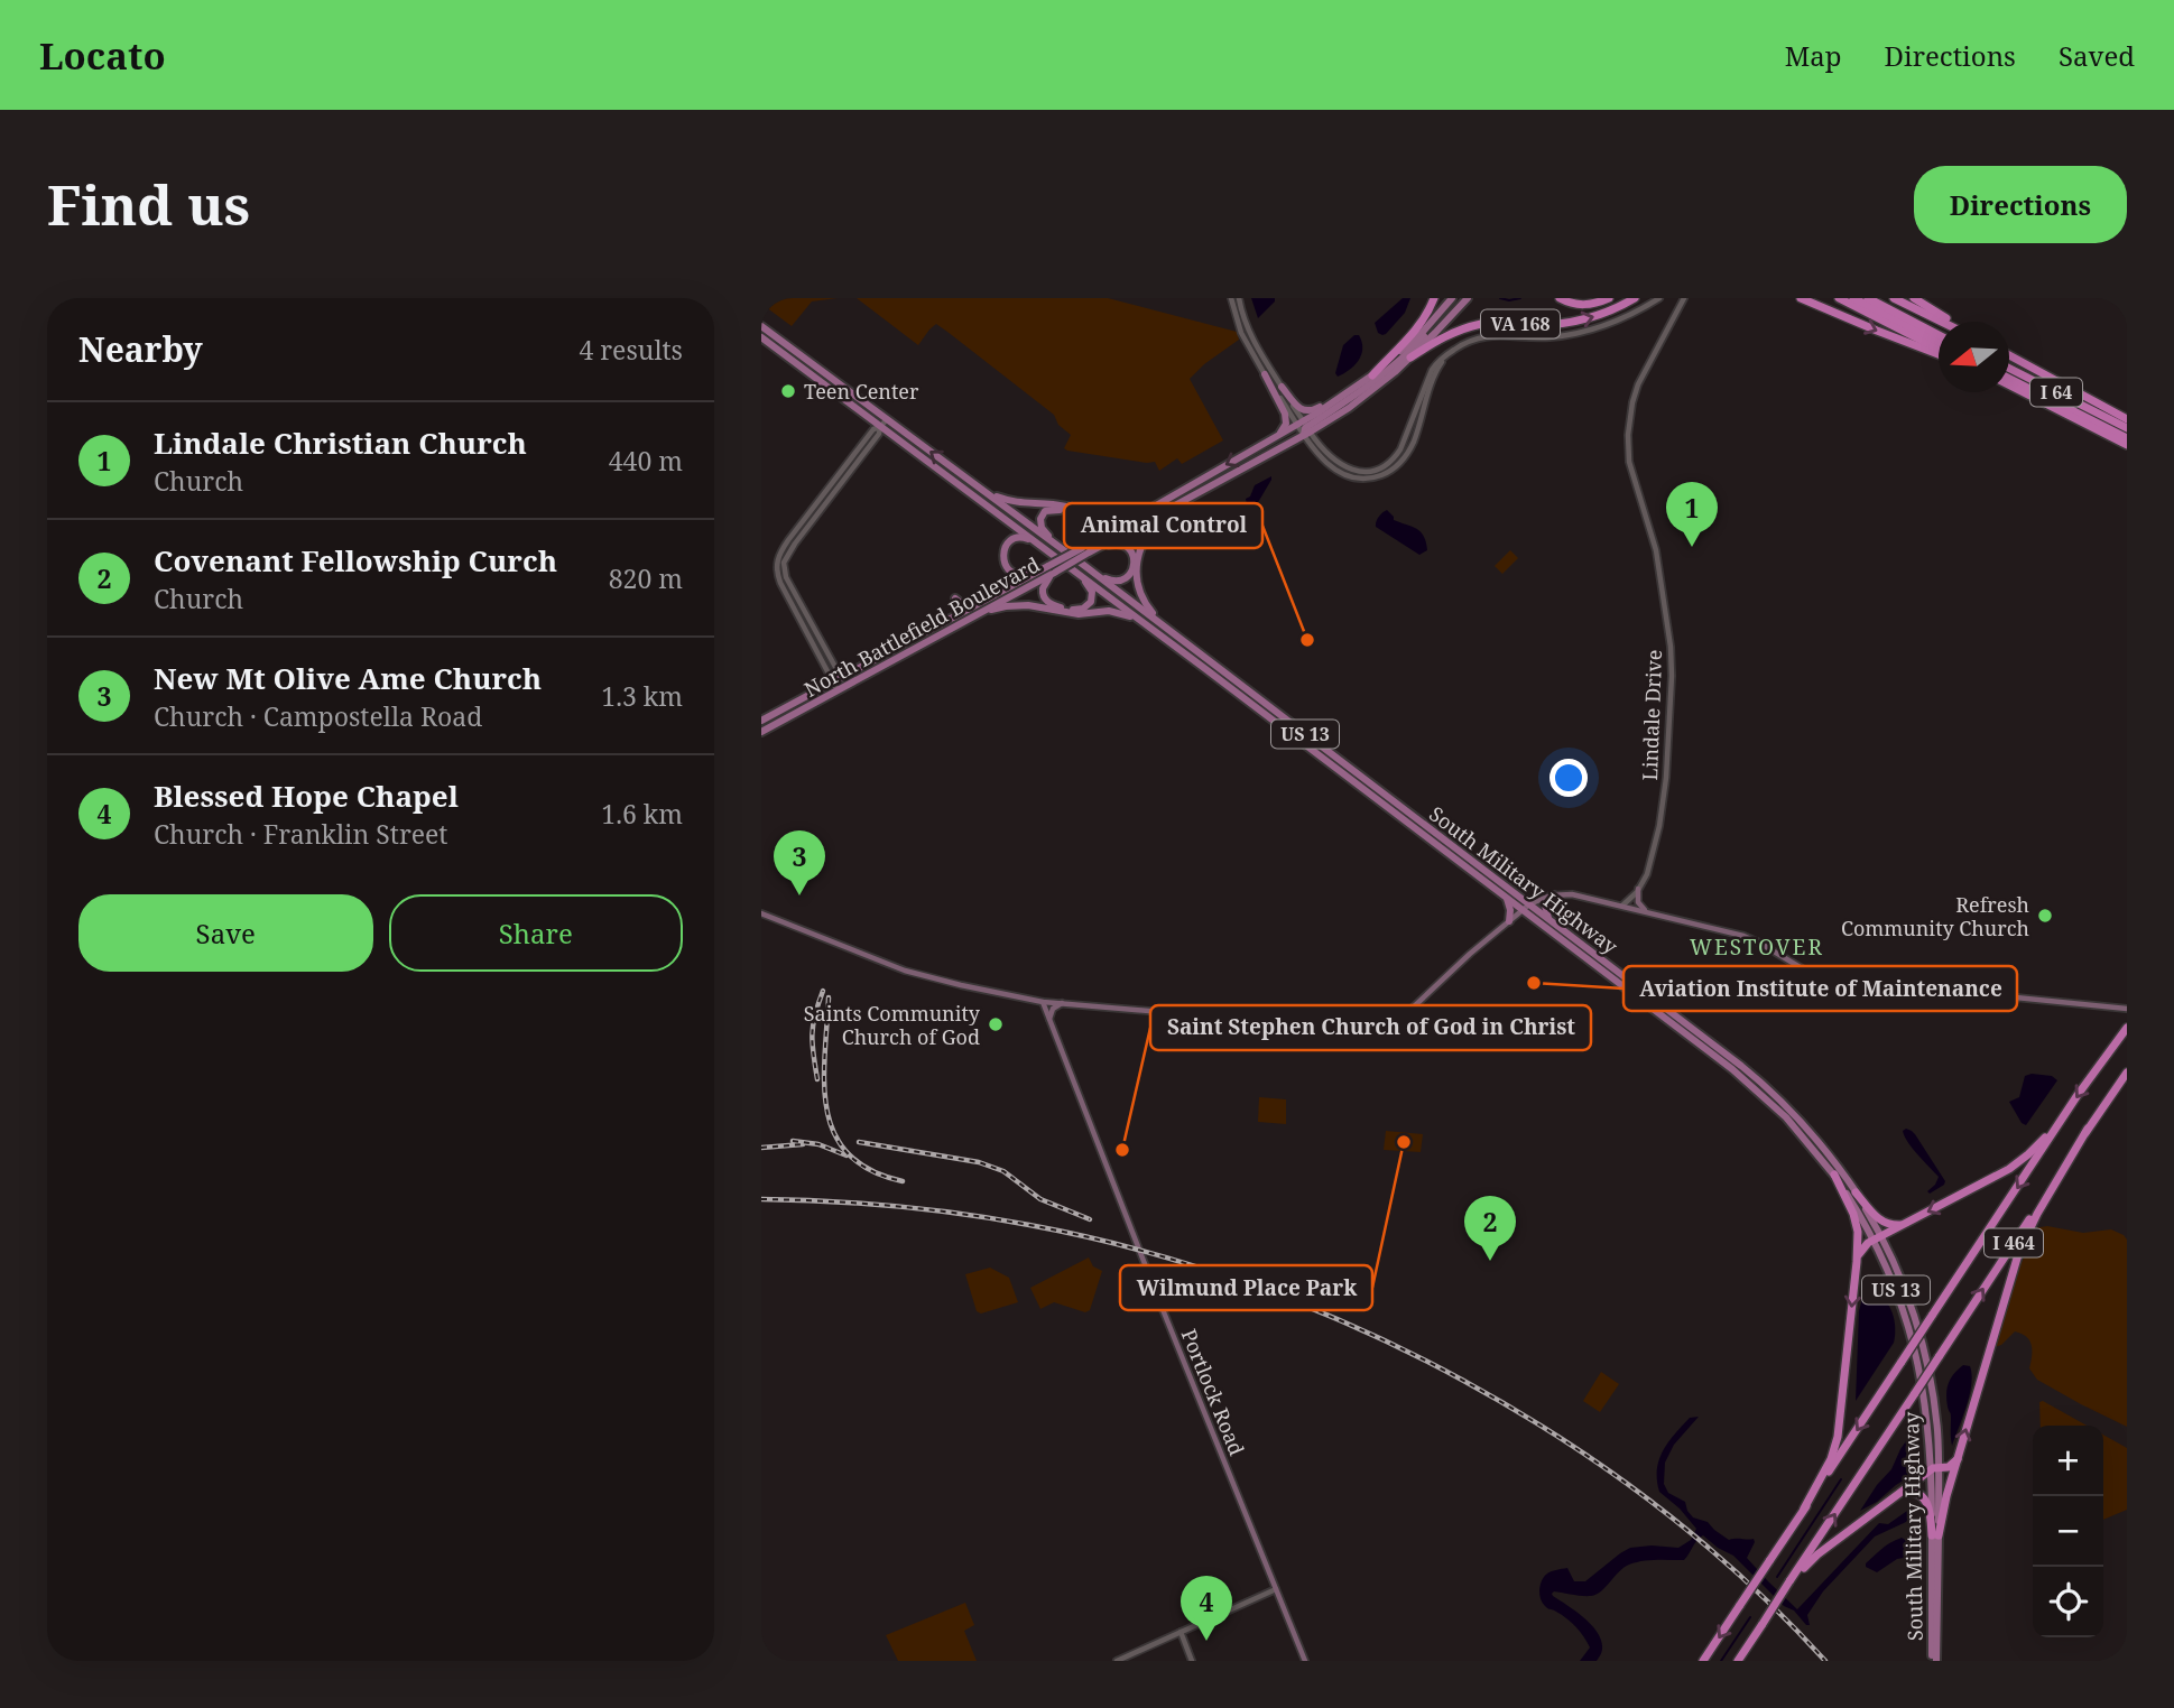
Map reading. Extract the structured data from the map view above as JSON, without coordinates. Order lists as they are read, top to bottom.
{
  "streets": {
    "highway": ["VA 168", "I 64", "I 464"],
    "main road": [
      "North Battlefield Boulevard",
      "US 13",
      "South Military Highway",
      "Portlock Road"
    ],
    "street": ["Lindale Drive"]
  },
  "crossings": [
    ["VA 168", "North Battlefield Boulevard"]
  ],
  "districts": ["WESTOVER"],
  "places": [
    "Teen Center",
    "Animal Control",
    "Refresh Community Church",
    "Aviation Institute of Maintenance",
    "Saints Community Church of God",
    "Wilmund Place Park",
    "Saint Stephen Church of God in Christ"
  ],
  "north": "left",
  "page": {
    "header": "Locato",
    "nav": ["Map", "Directions", "Saved"],
    "buttons": [
      "Directions",
      ["Save", "Share"]
    ],
    "title": "Find us",
    "heading": ["Nearby", "4 results"],
    "list": [
      {
        "mark": "1",
        "name": "Lindale Christian Church",
        "note": "Church",
        "value": "440 m"
      },
      {
        "mark": "2",
        "name": "Covenant Fellowship Curch",
        "note": "Church",
        "value": "820 m"
      },
      {
        "mark": "3",
        "name": "New Mt Olive Ame Church",
        "note": "Church · Campostella Road",
        "value": "1.3 km"
      },
      {
        "mark": "4",
        "name": "Blessed Hope Chapel",
        "note": "Church · Franklin Street",
        "value": "1.6 km"
      }
    ],
    "pins": [
      "1",
      "3",
      "2",
      "4"
    ],
    "map_buttons": ["+", "−"]
  }
}
